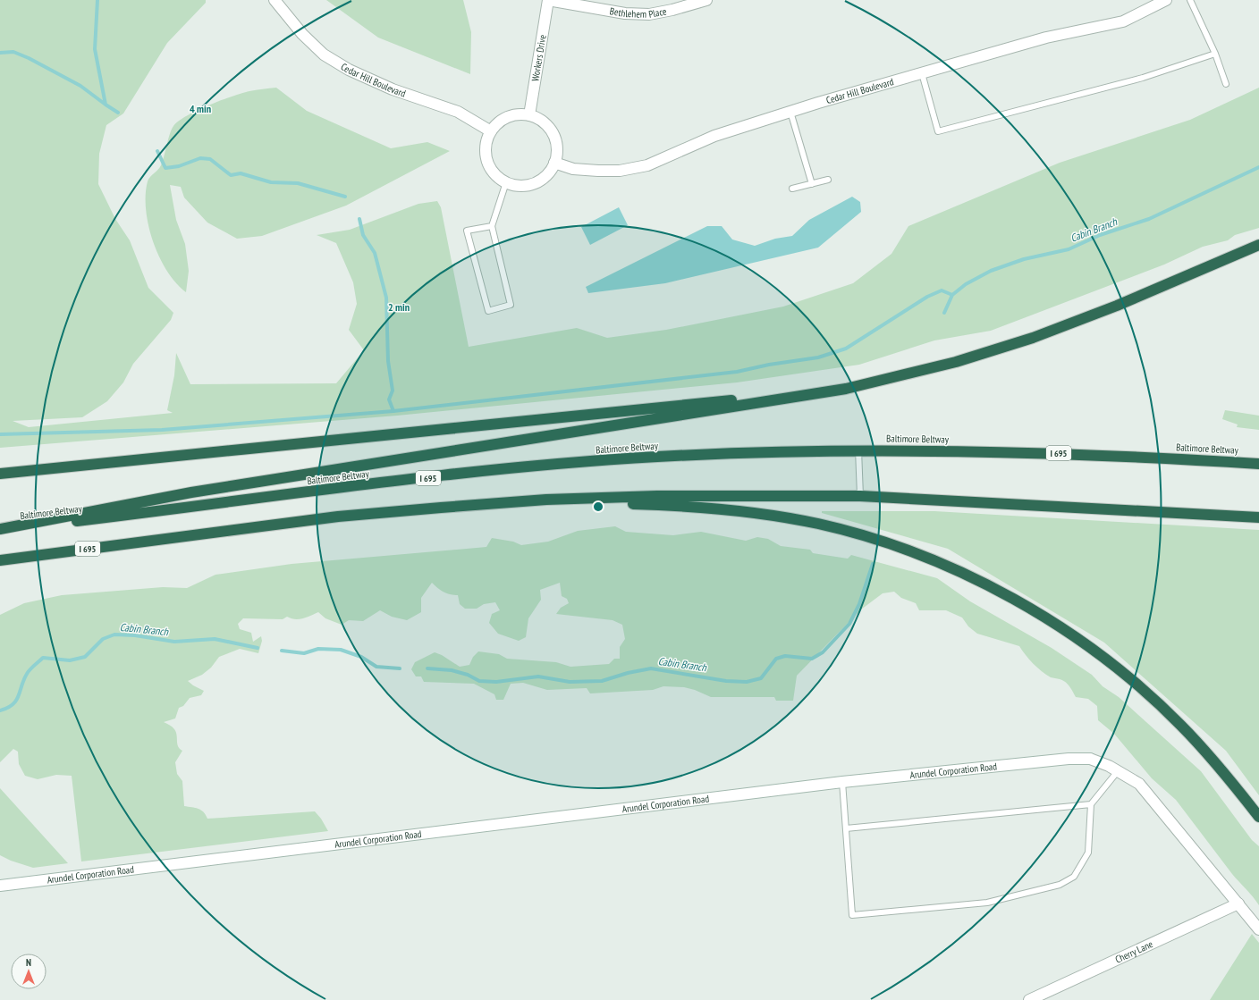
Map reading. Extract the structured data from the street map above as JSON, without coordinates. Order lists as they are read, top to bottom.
{
  "streets": {
    "highway": ["Baltimore Beltway", "I 695"],
    "street": [
      "Bethlehem Place",
      "Workers Drive",
      "Cedar Hill Boulevard",
      "Arundel Corporation Road",
      "Cherry Lane"
    ]
  },
  "crossings": [
    ["Bethlehem Place", "Workers Drive"],
    ["Workers Drive", "Cedar Hill Boulevard"],
    ["Arundel Corporation Road", "Cherry Lane"]
  ],
  "water": ["Cabin Branch"],
  "north": "top",
  "rings": ["4 min", "2 min"]
}
